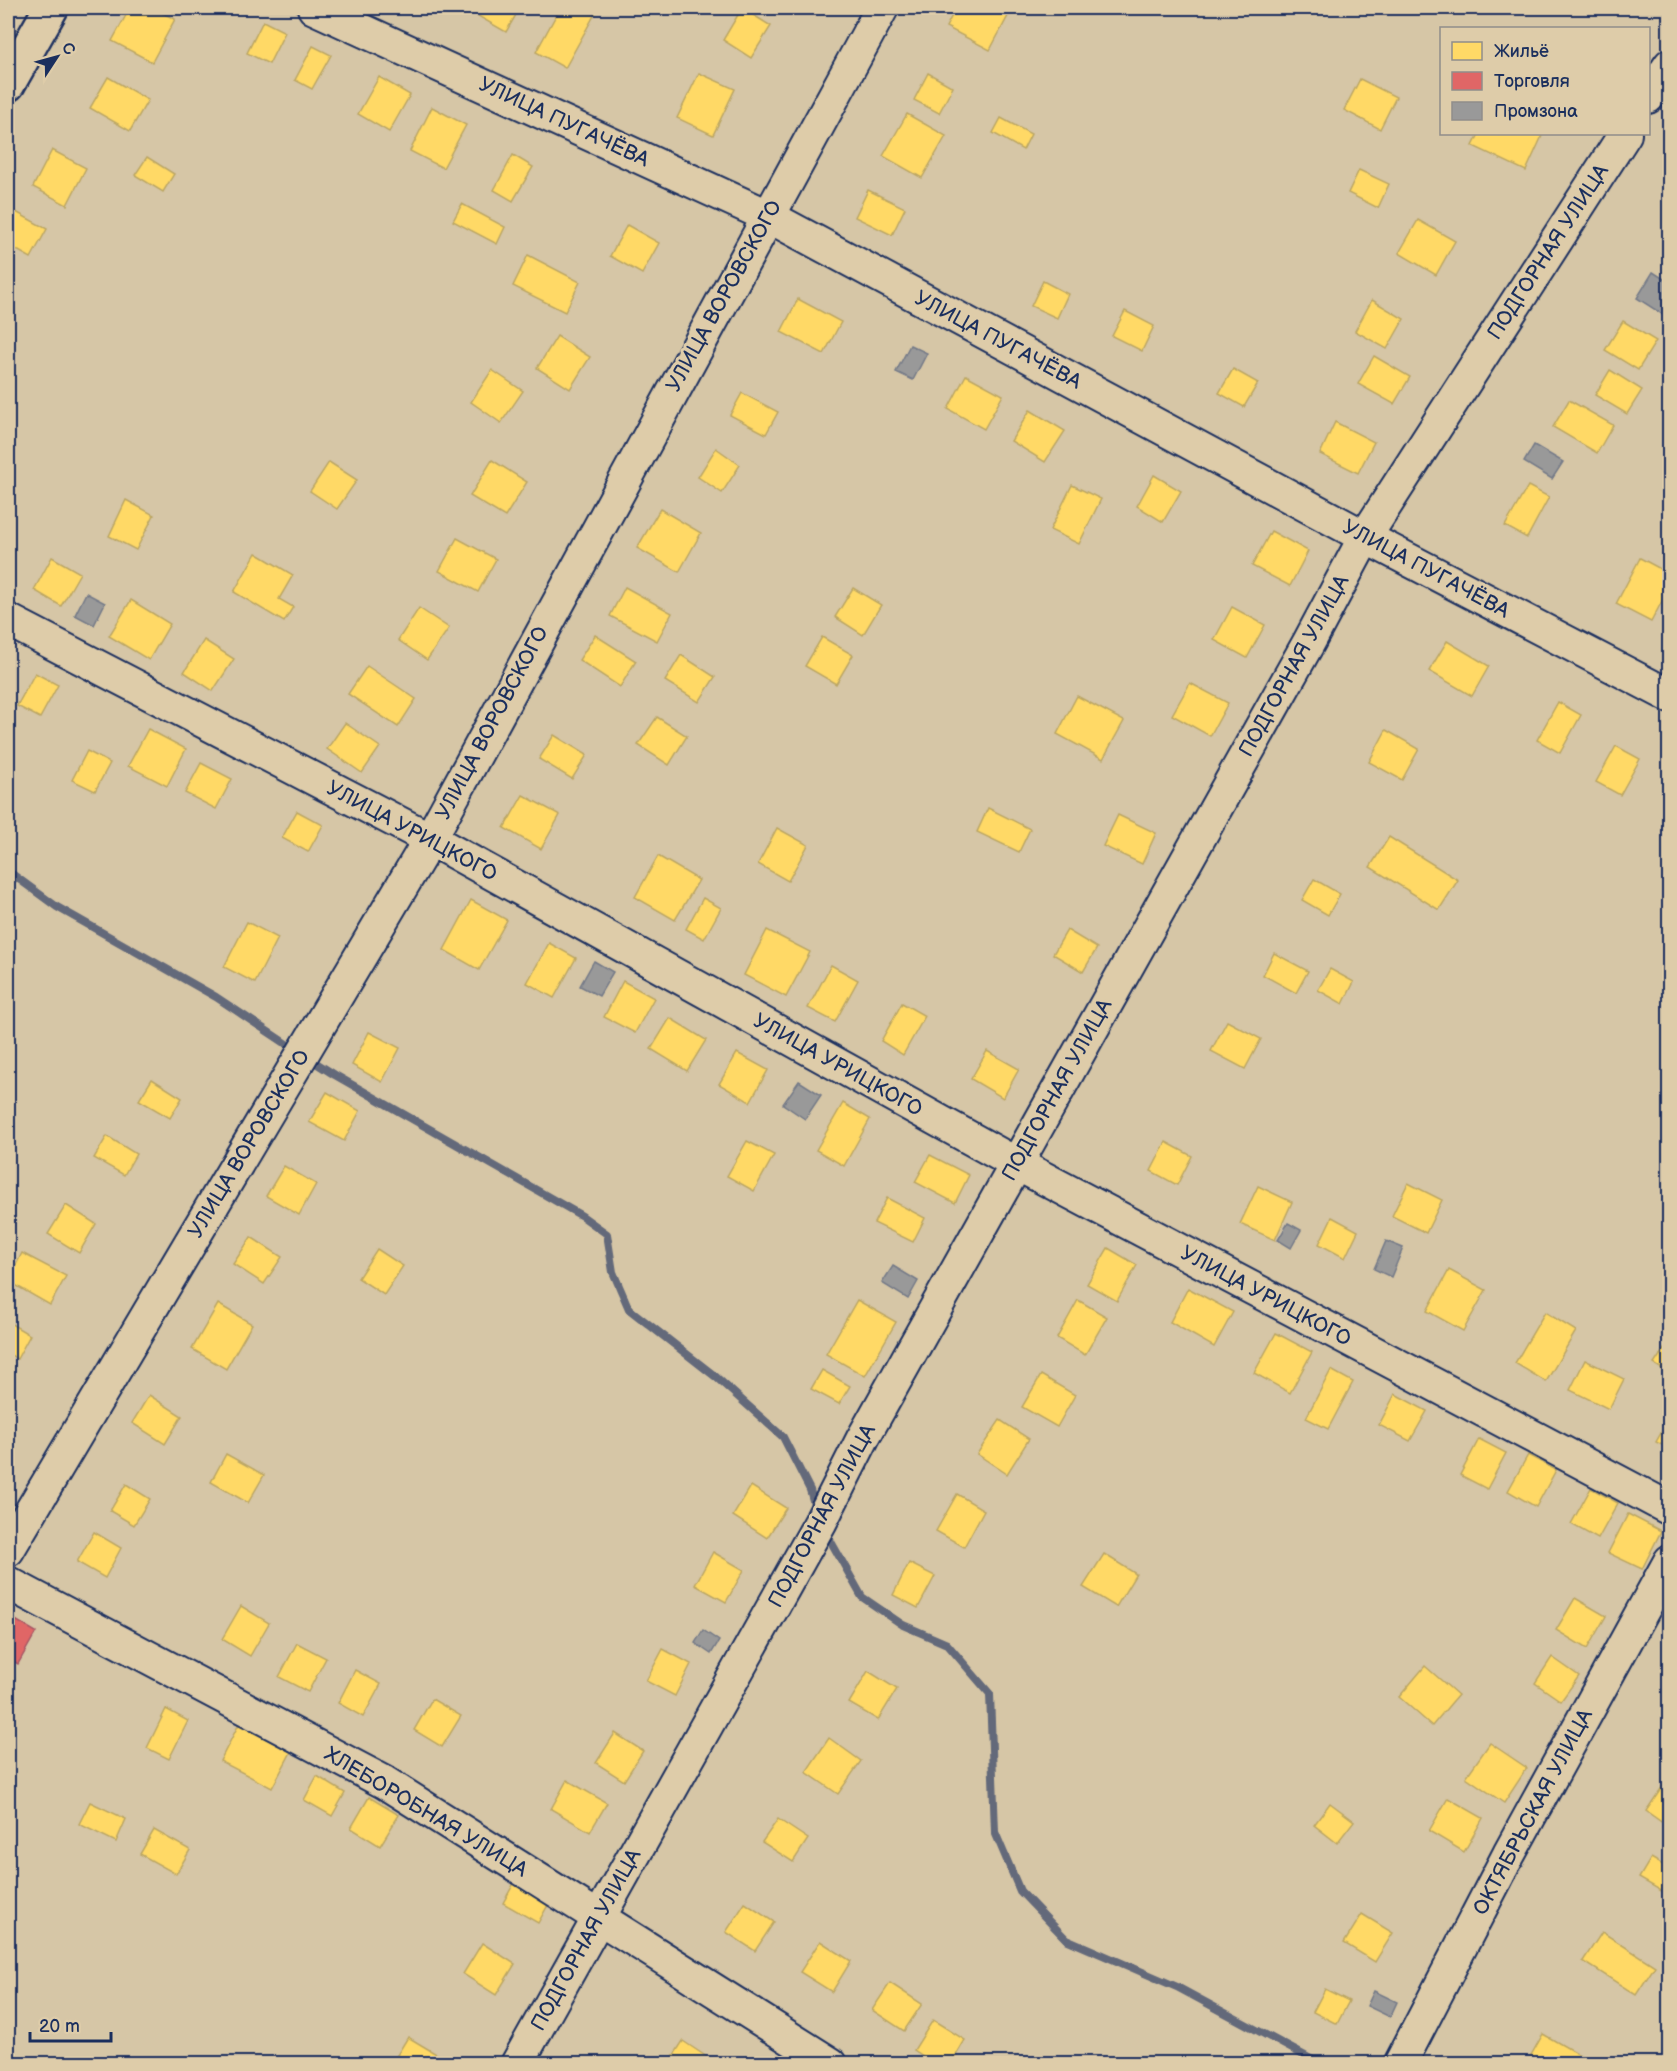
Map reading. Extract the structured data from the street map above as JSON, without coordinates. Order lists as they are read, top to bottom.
{
  "streets": {
    "street": [
      "УЛИЦА ПУГАЧЁВА",
      "ПОДГОРНАЯ УЛИЦА",
      "УЛИЦА ВОРОВСКОГО",
      "УЛИЦА УРИЦКОГО",
      "ХЛЕБОРОБНАЯ УЛИЦА",
      "ОКТЯБРЬСКАЯ УЛИЦА"
    ]
  },
  "crossings": [
    ["УЛИЦА ПУГАЧЁВА", "ПОДГОРНАЯ УЛИЦА"],
    ["УЛИЦА ПУГАЧЁВА", "УЛИЦА ВОРОВСКОГО"],
    ["ПОДГОРНАЯ УЛИЦА", "УЛИЦА УРИЦКОГО"],
    ["ПОДГОРНАЯ УЛИЦА", "ХЛЕБОРОБНАЯ УЛИЦА"],
    ["УЛИЦА ВОРОВСКОГО", "УЛИЦА УРИЦКОГО"]
  ],
  "legend": ["Жильё", "Торговля", "Промзона"],
  "scale_bar": "20 m",
  "north": "top right"
}
